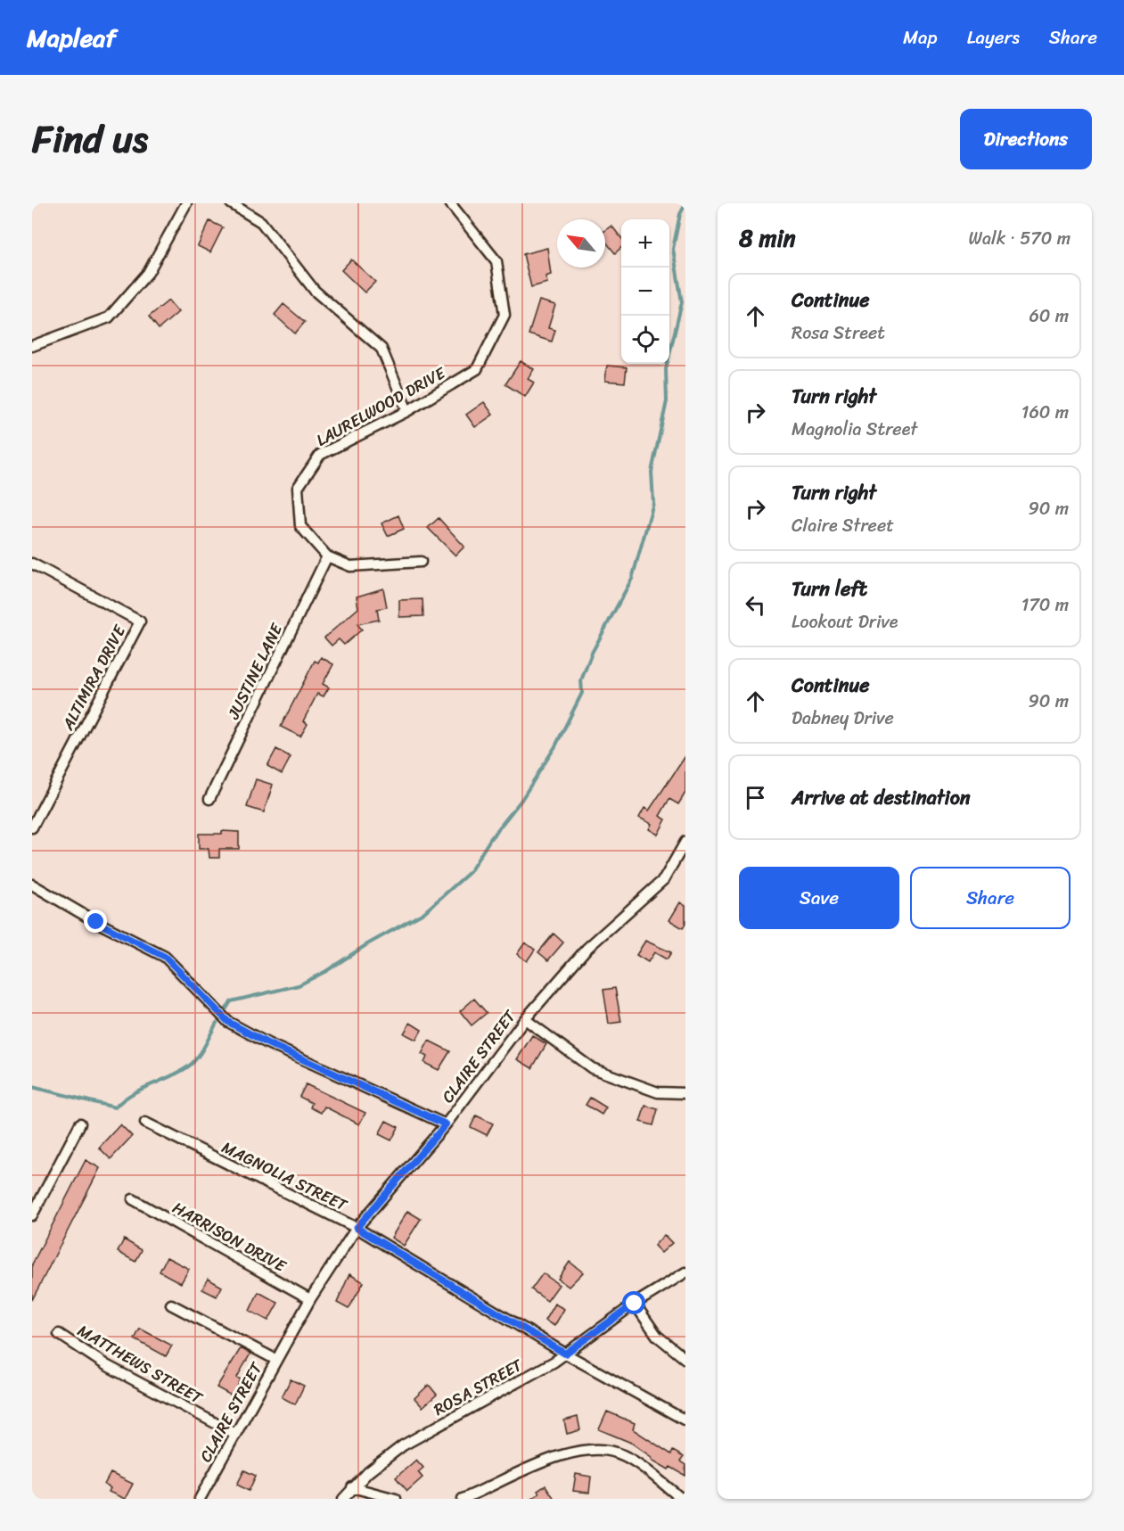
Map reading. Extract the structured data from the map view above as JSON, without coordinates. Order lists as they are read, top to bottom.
{
  "streets": {
    "street": [
      "LAURELWOOD DRIVE",
      "JUSTINE LANE",
      "ALTIMIRA DRIVE",
      "CLAIRE STREET",
      "MAGNOLIA STREET",
      "HARRISON DRIVE",
      "MATTHEWS STREET",
      "ROSA STREET"
    ]
  },
  "crossings": [
    ["LAURELWOOD DRIVE", "JUSTINE LANE"],
    ["CLAIRE STREET", "MAGNOLIA STREET"],
    ["CLAIRE STREET", "HARRISON DRIVE"],
    ["CLAIRE STREET", "MATTHEWS STREET"],
    ["MAGNOLIA STREET", "ROSA STREET"]
  ],
  "north": "top left",
  "page": {
    "header": "Mapleaf",
    "nav": ["Map", "Layers", "Share"],
    "title": "Find us",
    "buttons": [
      "Directions",
      ["Save", "Share"]
    ],
    "heading": ["8 min", "Walk · 570 m"],
    "map_buttons": ["+", "−"],
    "list": [
      ["Continue", "Rosa Street", "60 m"],
      ["Turn right", "Magnolia Street", "160 m"],
      ["Turn right", "Claire Street", "90 m"],
      ["Turn left", "Lookout Drive", "170 m"],
      ["Continue", "Dabney Drive", "90 m"],
      "Arrive at destination"
    ]
  }
}
